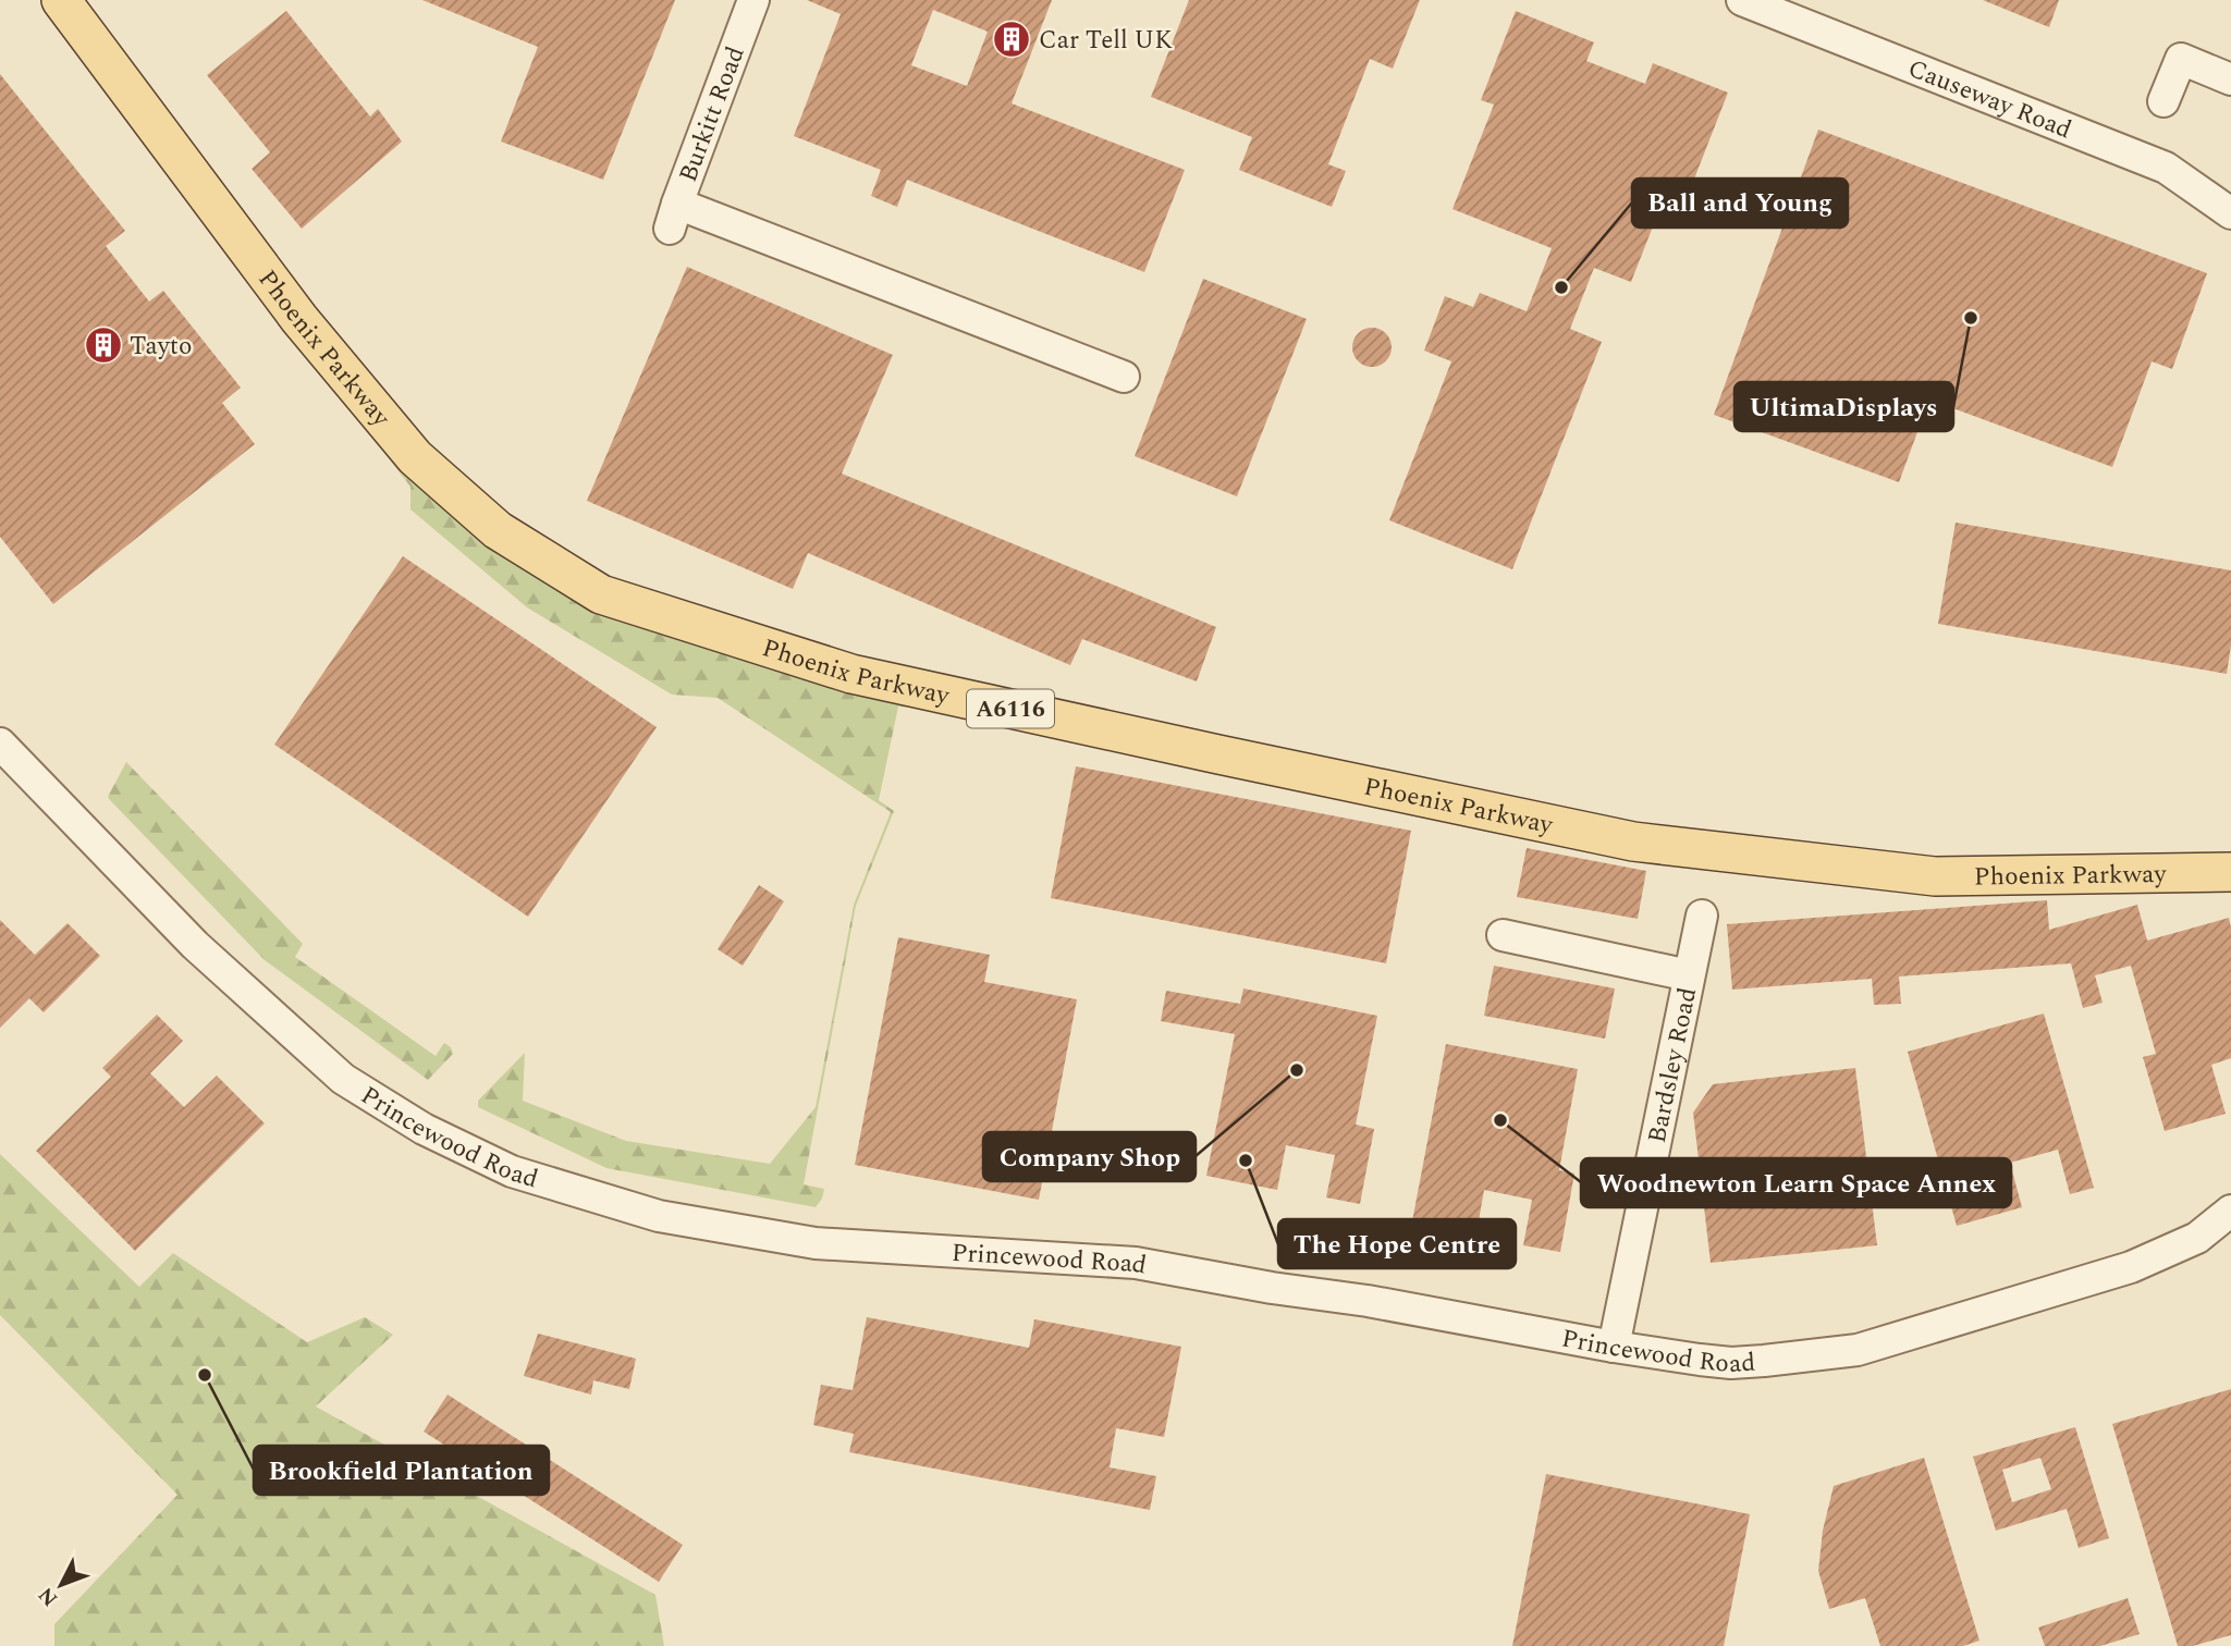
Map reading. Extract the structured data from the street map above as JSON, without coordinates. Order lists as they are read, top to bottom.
{
  "streets": {
    "main road": ["Phoenix Parkway", "A6116"],
    "street": [
      "Causeway Road",
      "Burkitt Road",
      "Bardsley Road",
      "Princewood Road"
    ]
  },
  "crossings": [
    ["Bardsley Road", "Princewood Road"]
  ],
  "places": {
    "building": ["Car Tell UK", "Tayto"],
    "other": [
      "Ball and Young",
      "UltimaDisplays",
      "Company Shop",
      "Woodnewton Learn Space Annex",
      "The Hope Centre",
      "Brookfield Plantation"
    ]
  },
  "north": "bottom left"
}
